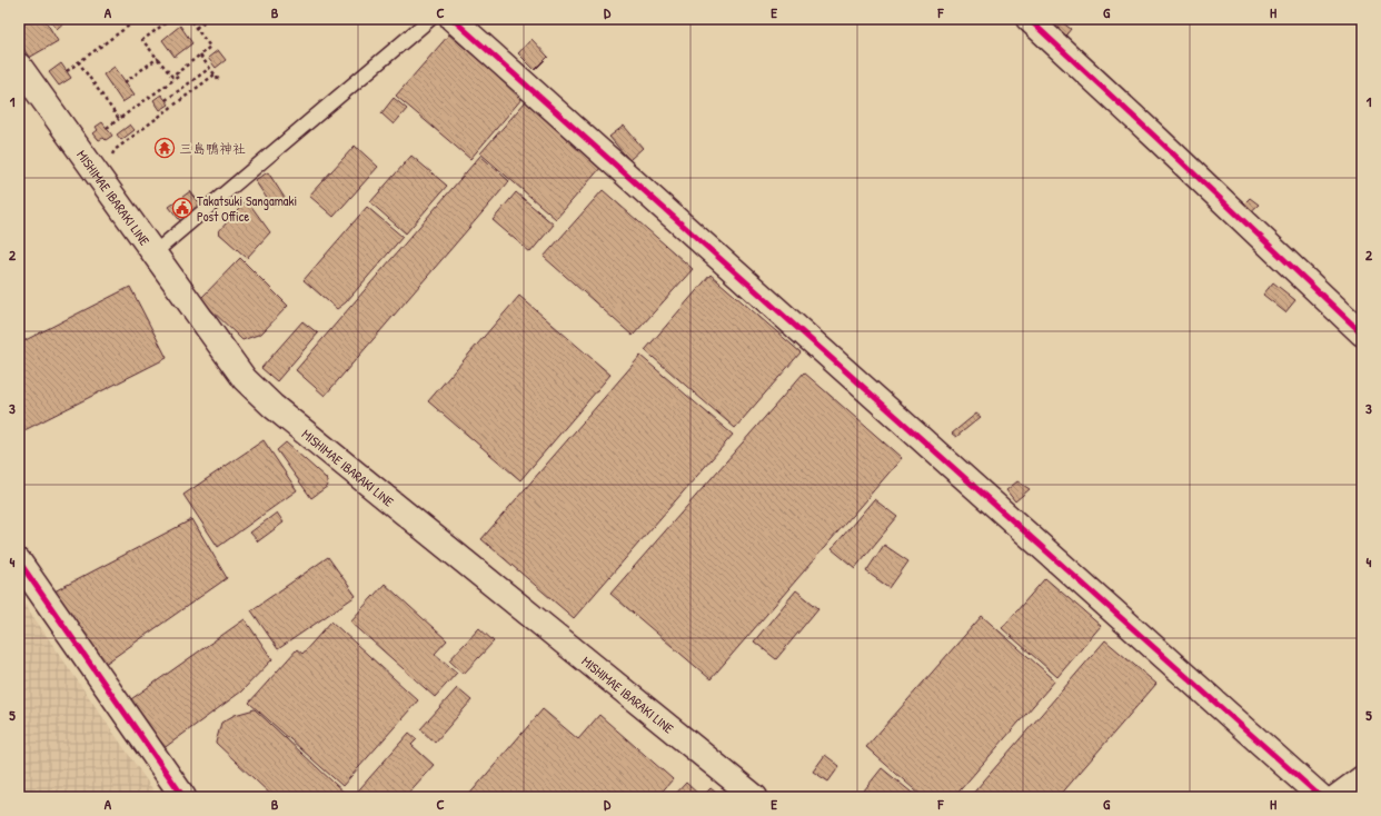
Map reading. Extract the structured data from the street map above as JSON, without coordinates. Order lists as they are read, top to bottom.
{
  "streets": {
    "street": ["MISHIMAE IBARAKI LINE"]
  },
  "places": {
    "temple": ["三島鴨神社"],
    "public building": ["Takatsuki Sangamaki Post Office"]
  },
  "grid": {
    "columns": [
      "A",
      "B",
      "C",
      "D",
      "E",
      "F",
      "G",
      "H"
    ],
    "rows": [
      "1",
      "2",
      "3",
      "4",
      "5"
    ]
  }
}
